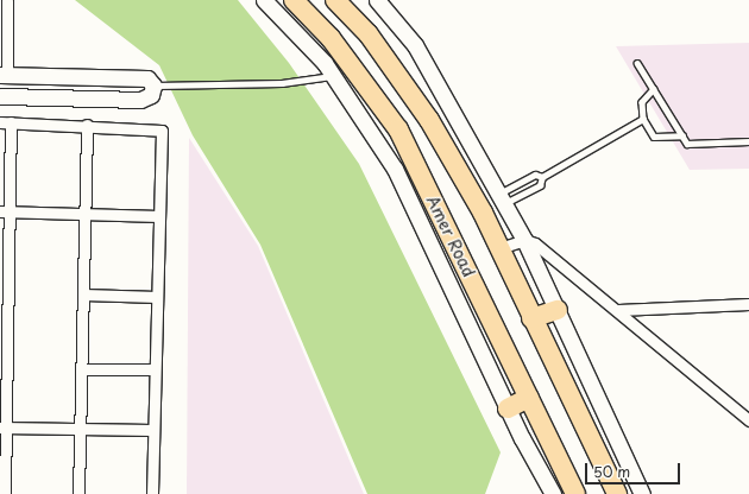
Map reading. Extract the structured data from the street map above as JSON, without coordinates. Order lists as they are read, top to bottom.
{
  "streets": {
    "highway": ["Amer Road"]
  },
  "scale_bar": "50 m"
}
